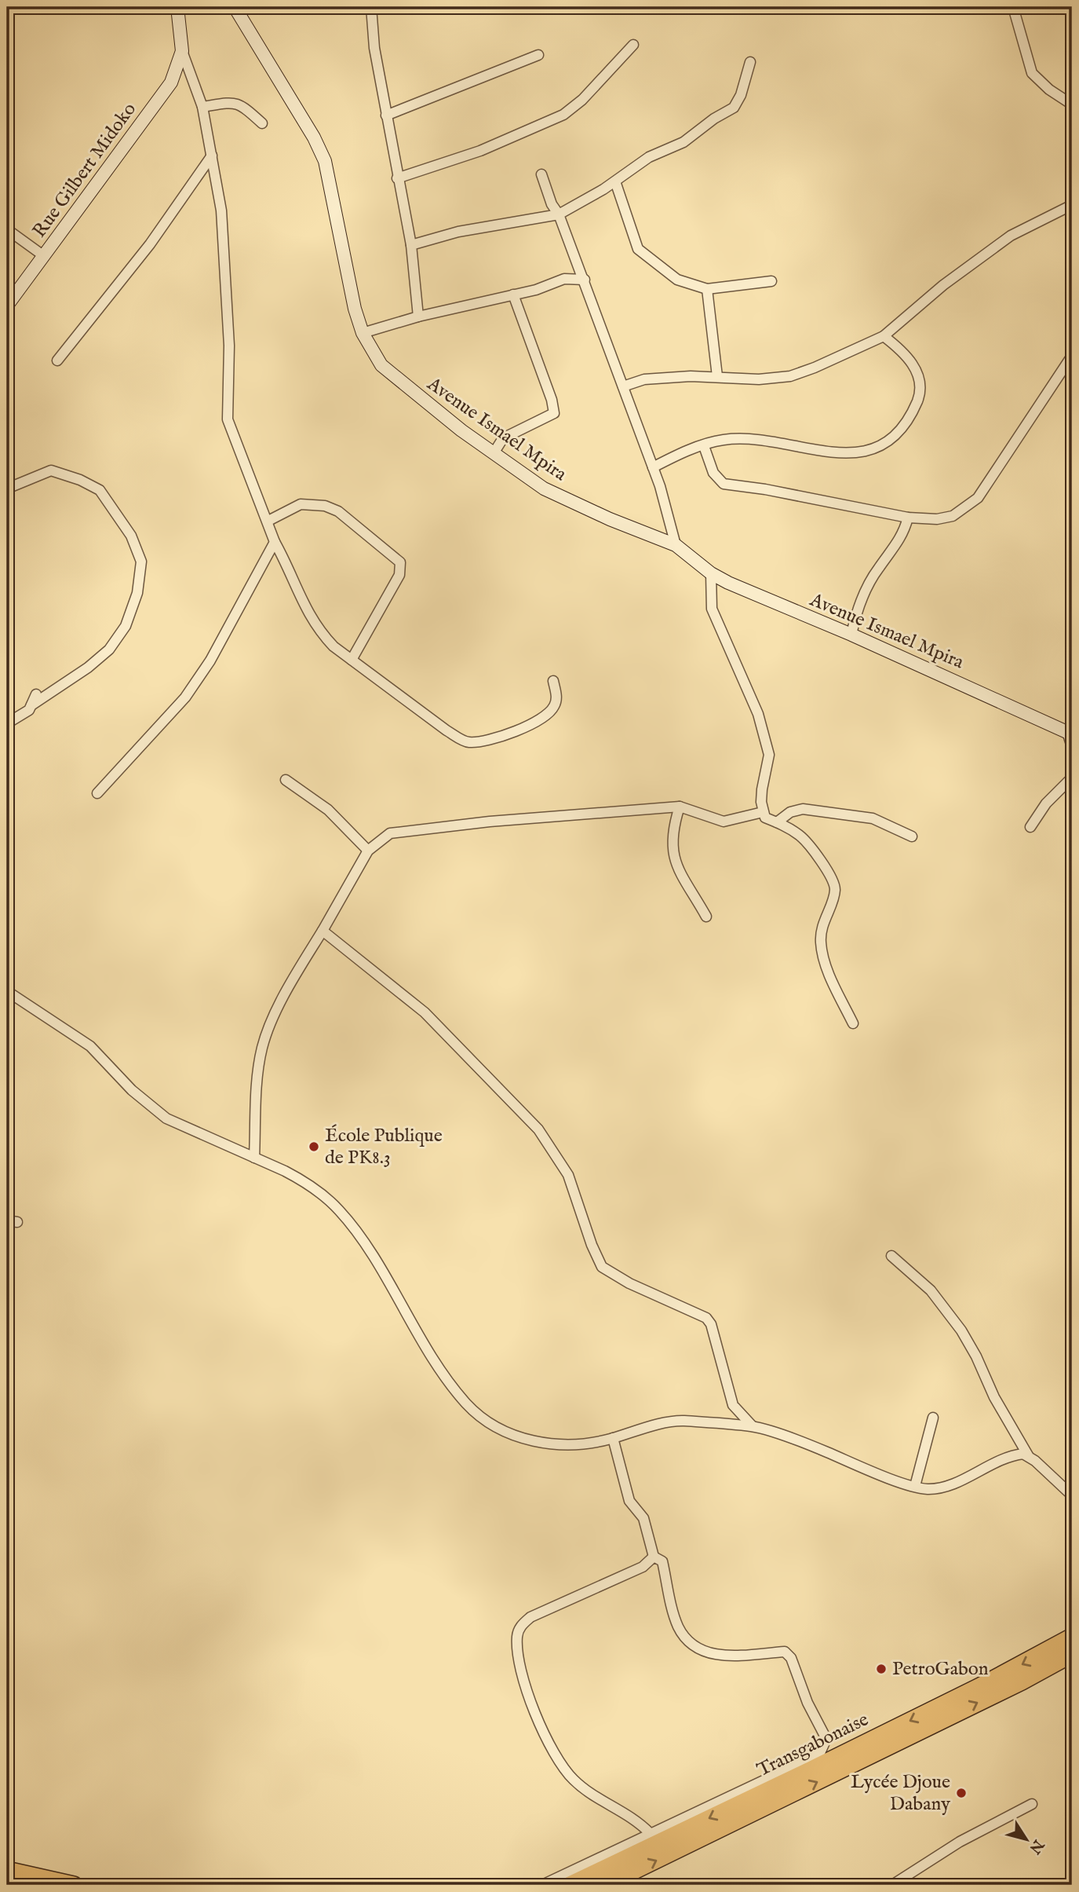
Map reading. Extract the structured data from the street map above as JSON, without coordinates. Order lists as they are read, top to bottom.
{
  "streets": {
    "highway": ["Transgabonaise"],
    "main road": ["Rue Gilbert Midoko", "Avenue Ismael Mpira"]
  },
  "places": ["École Publique de PK8.3", "PetroGabon", "Lycée Djoue Dabany"],
  "north": "bottom right"
}
